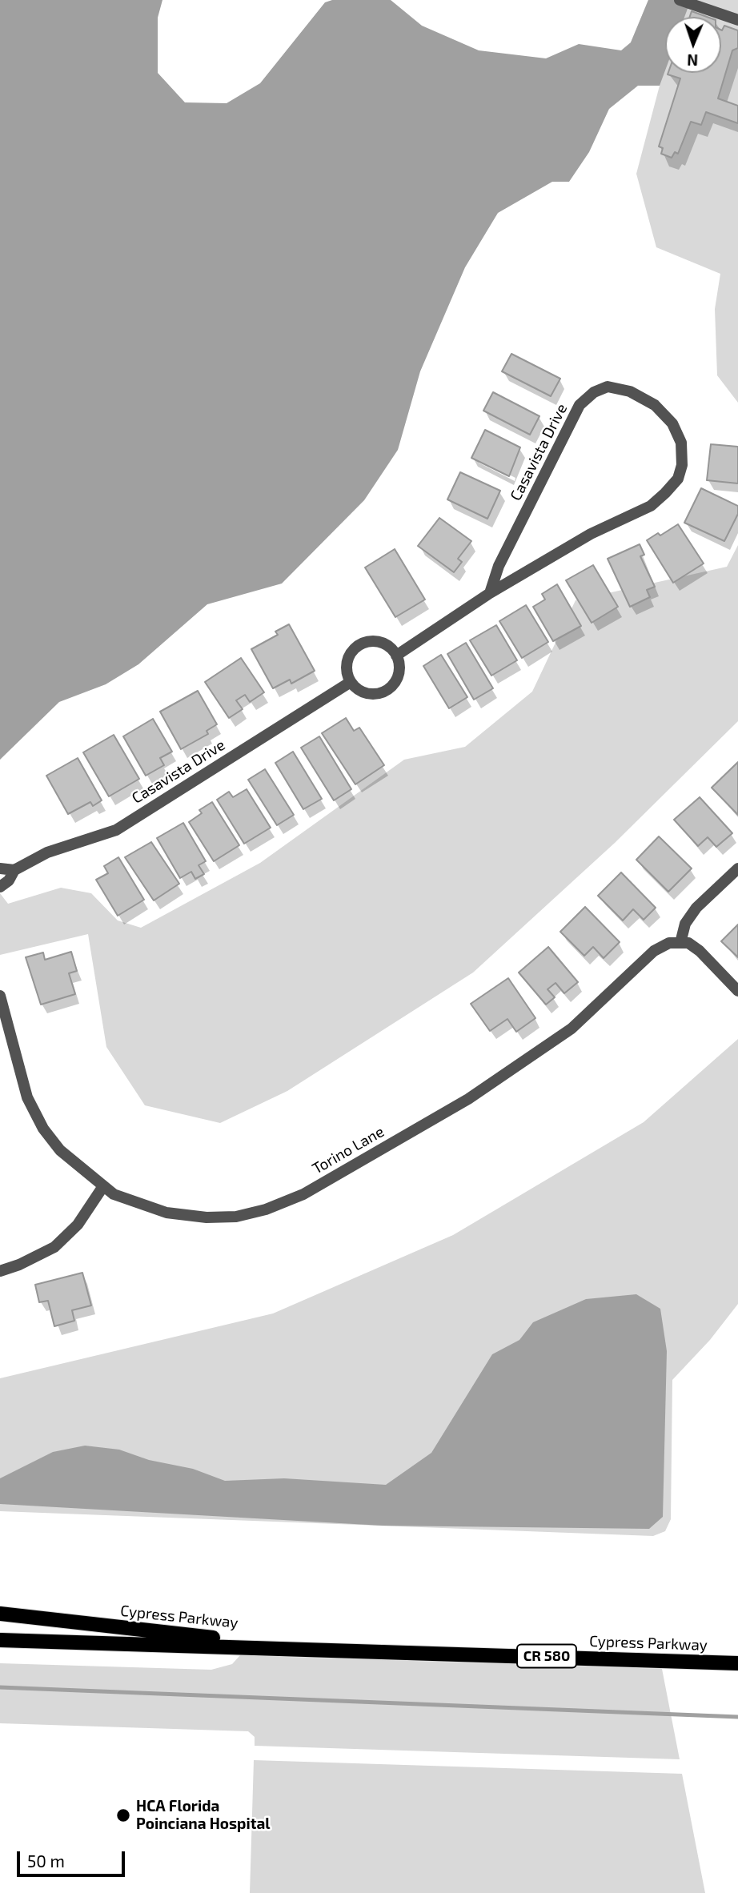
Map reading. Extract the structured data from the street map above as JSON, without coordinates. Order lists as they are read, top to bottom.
{
  "streets": {
    "main road": ["Cypress Parkway", "CR 580"],
    "street": ["Casavista Drive", "Torino Lane"]
  },
  "places": ["HCA Florida Poinciana Hospital"],
  "scale_bar": "50 m",
  "north": "bottom"
}
